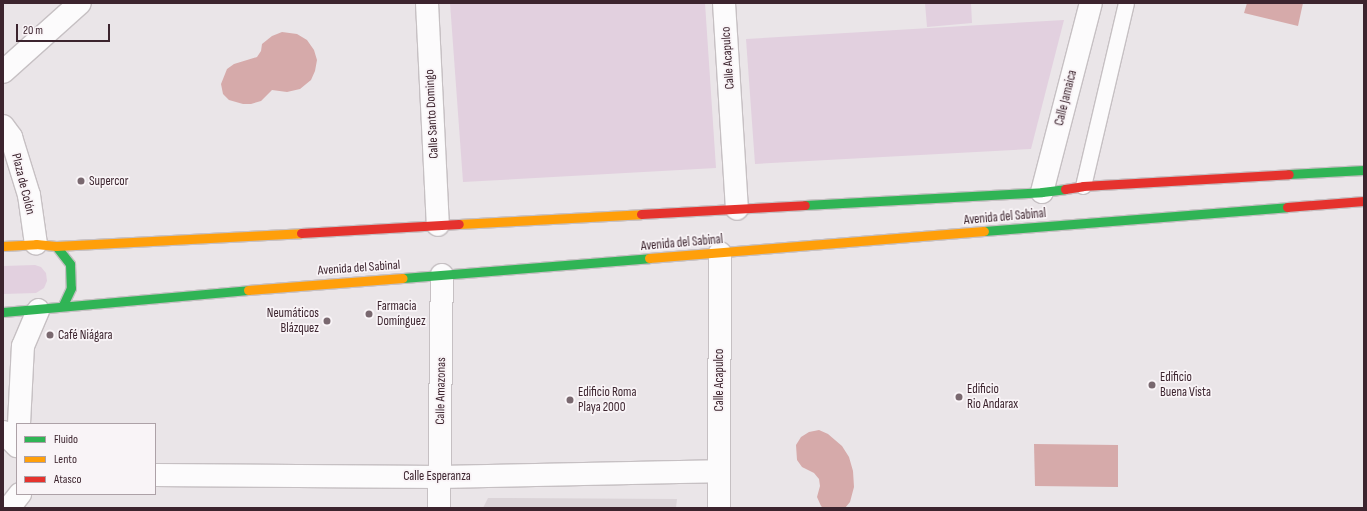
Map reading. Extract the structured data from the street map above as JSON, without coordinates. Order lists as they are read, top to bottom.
{
  "streets": {
    "street": [
      "Calle Acapulco",
      "Calle Jamaica",
      "Calle Santo Domingo",
      "Plaza de Colón",
      "Avenida del Sabinal",
      "Calle Amazonas",
      "Calle Esperanza"
    ]
  },
  "crossings": [
    ["Calle Acapulco", "Avenida del Sabinal"],
    ["Calle Acapulco", "Calle Esperanza"],
    ["Calle Jamaica", "Avenida del Sabinal"],
    ["Calle Santo Domingo", "Avenida del Sabinal"],
    ["Plaza de Colón", "Avenida del Sabinal"],
    ["Avenida del Sabinal", "Calle Amazonas"],
    ["Calle Amazonas", "Calle Esperanza"]
  ],
  "places": [
    "Supercor",
    "Farmacia Domínguez",
    "Neumáticos Blázquez",
    "Café Niágara",
    "Edificio Buena Vista",
    "Edificio Rio Andarax",
    "Edificio Roma Playa 2000"
  ],
  "legend": ["Fluido", "Lento", "Atasco"],
  "scale_bar": "20 m"
}
